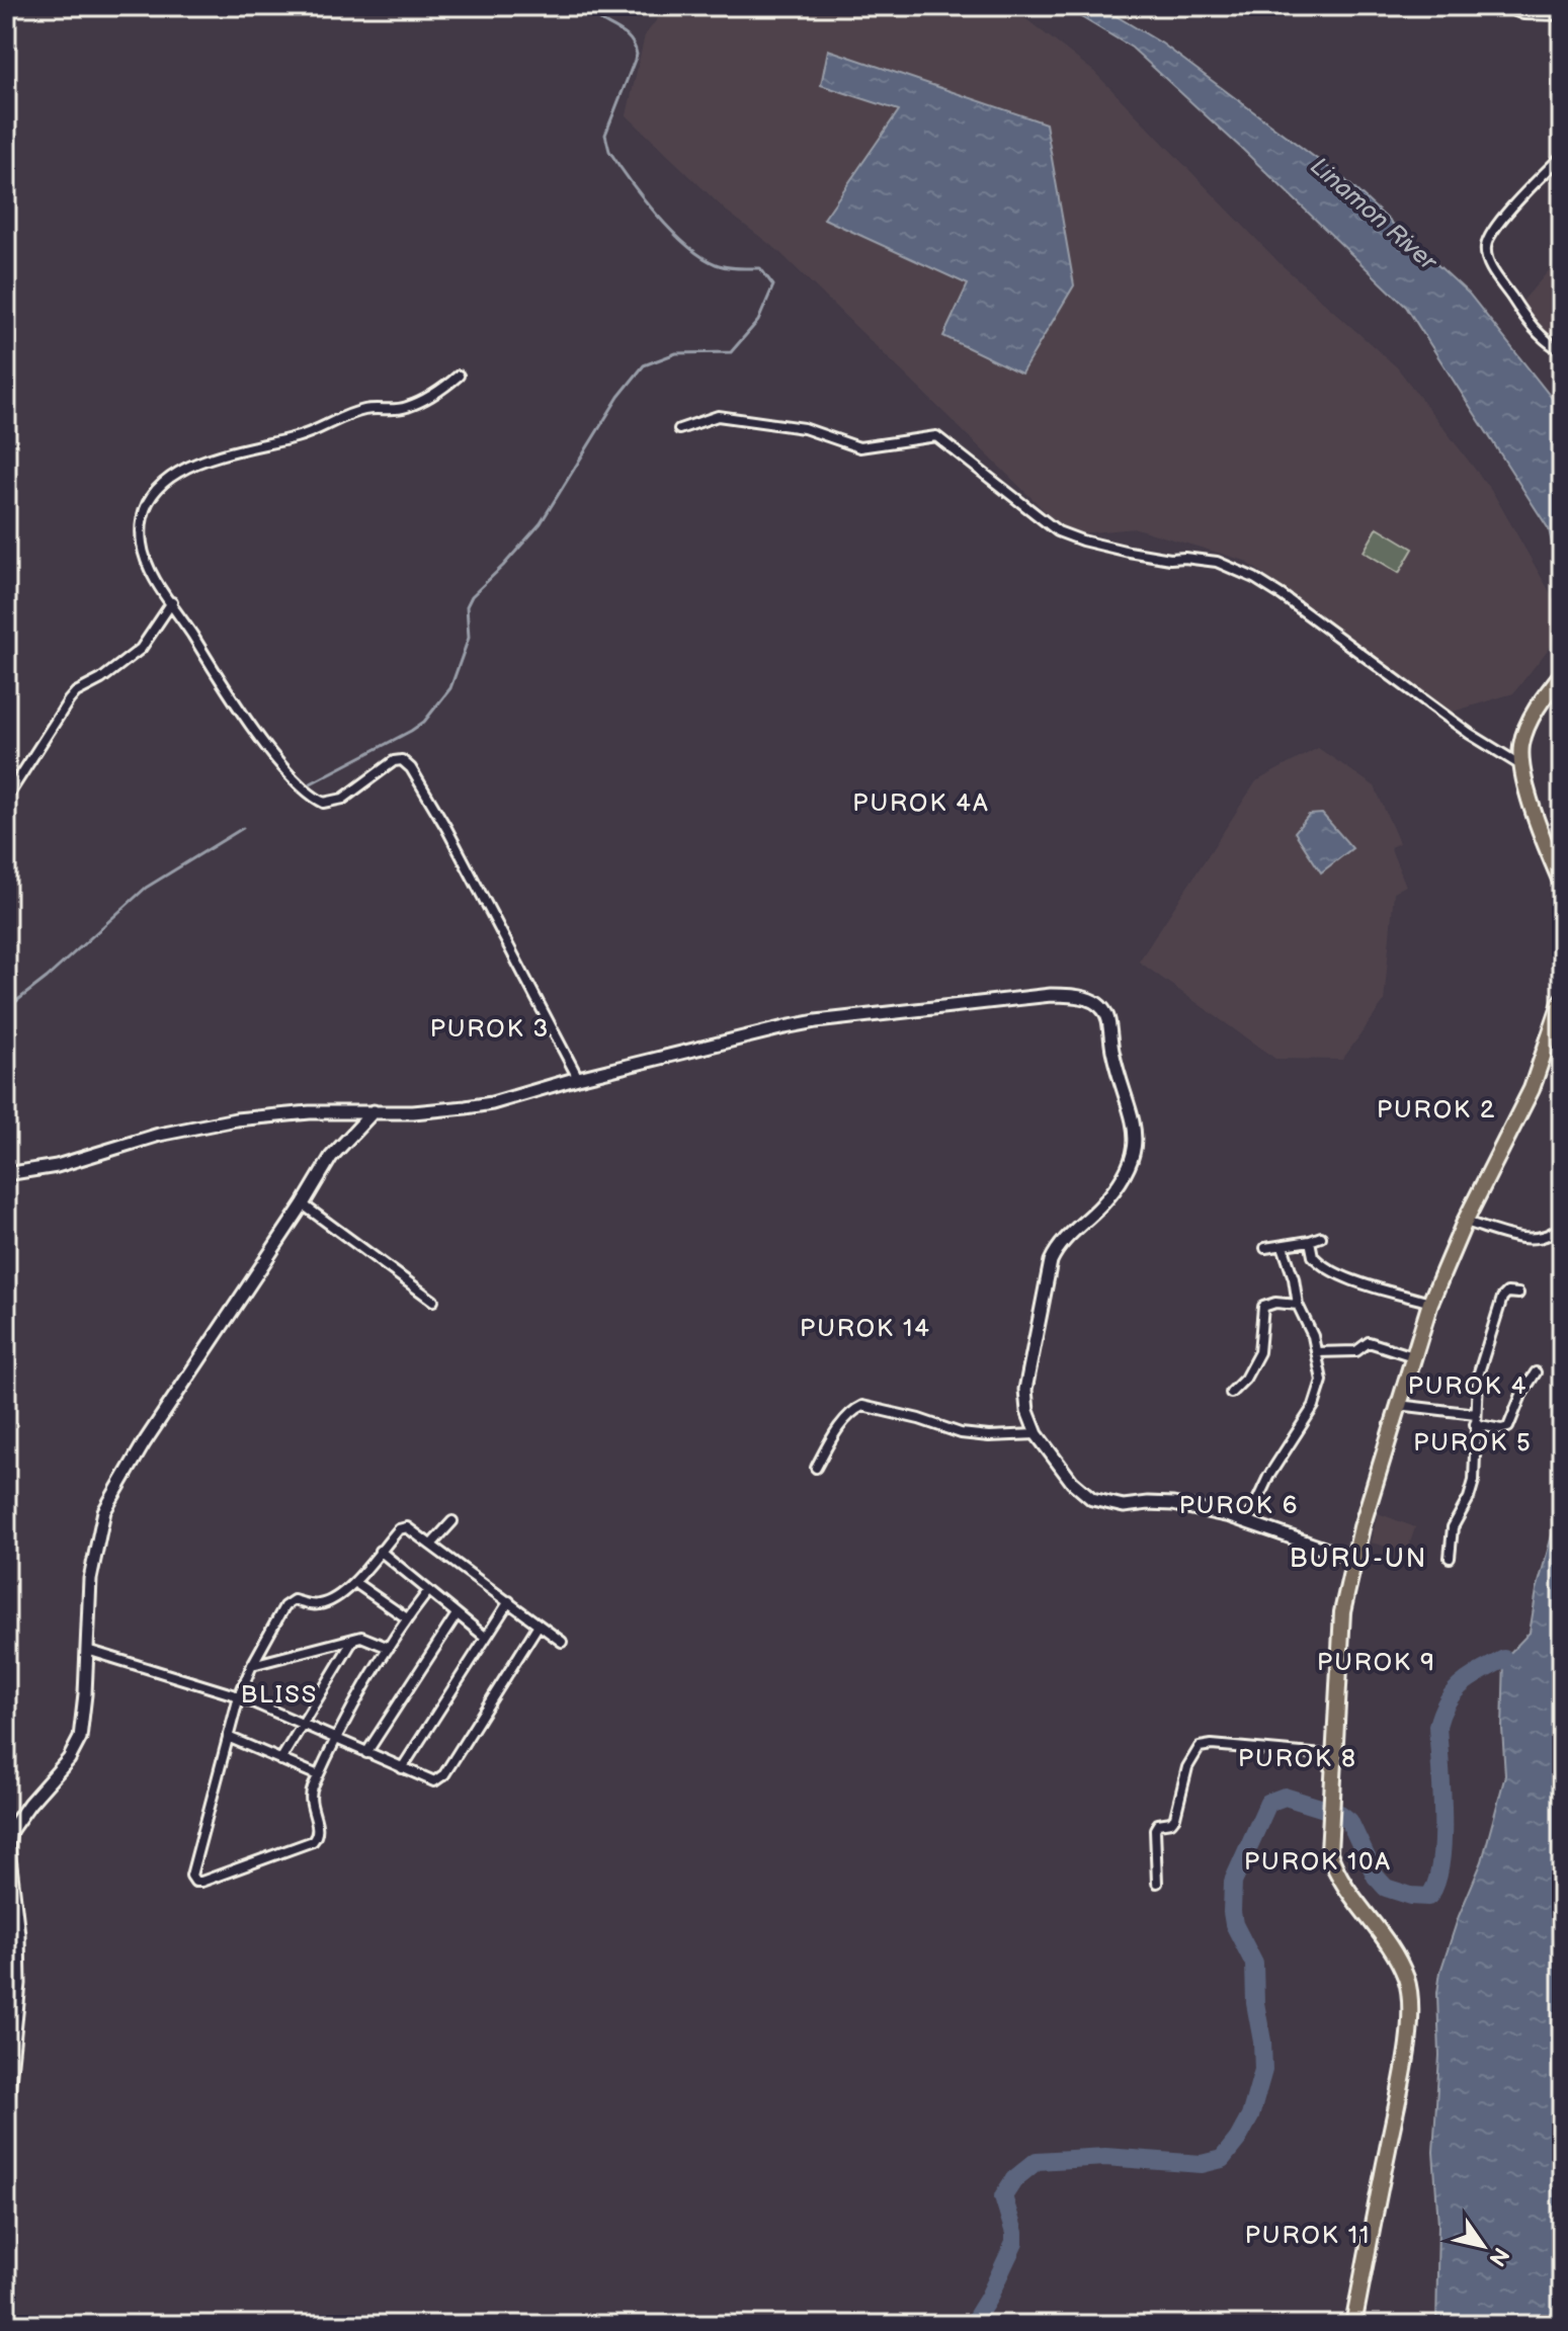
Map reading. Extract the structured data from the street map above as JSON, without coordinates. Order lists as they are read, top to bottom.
{
  "districts": [
    "PUROK 4A",
    "PUROK 3",
    "PUROK 2",
    "PUROK 14",
    "PUROK 4",
    "PUROK 5",
    "PUROK 6",
    "BURU-UN",
    "PUROK 9",
    "BLISS",
    "PUROK 8",
    "PUROK 10A",
    "PUROK 11"
  ],
  "water": ["Linamon River"],
  "north": "bottom right"
}
